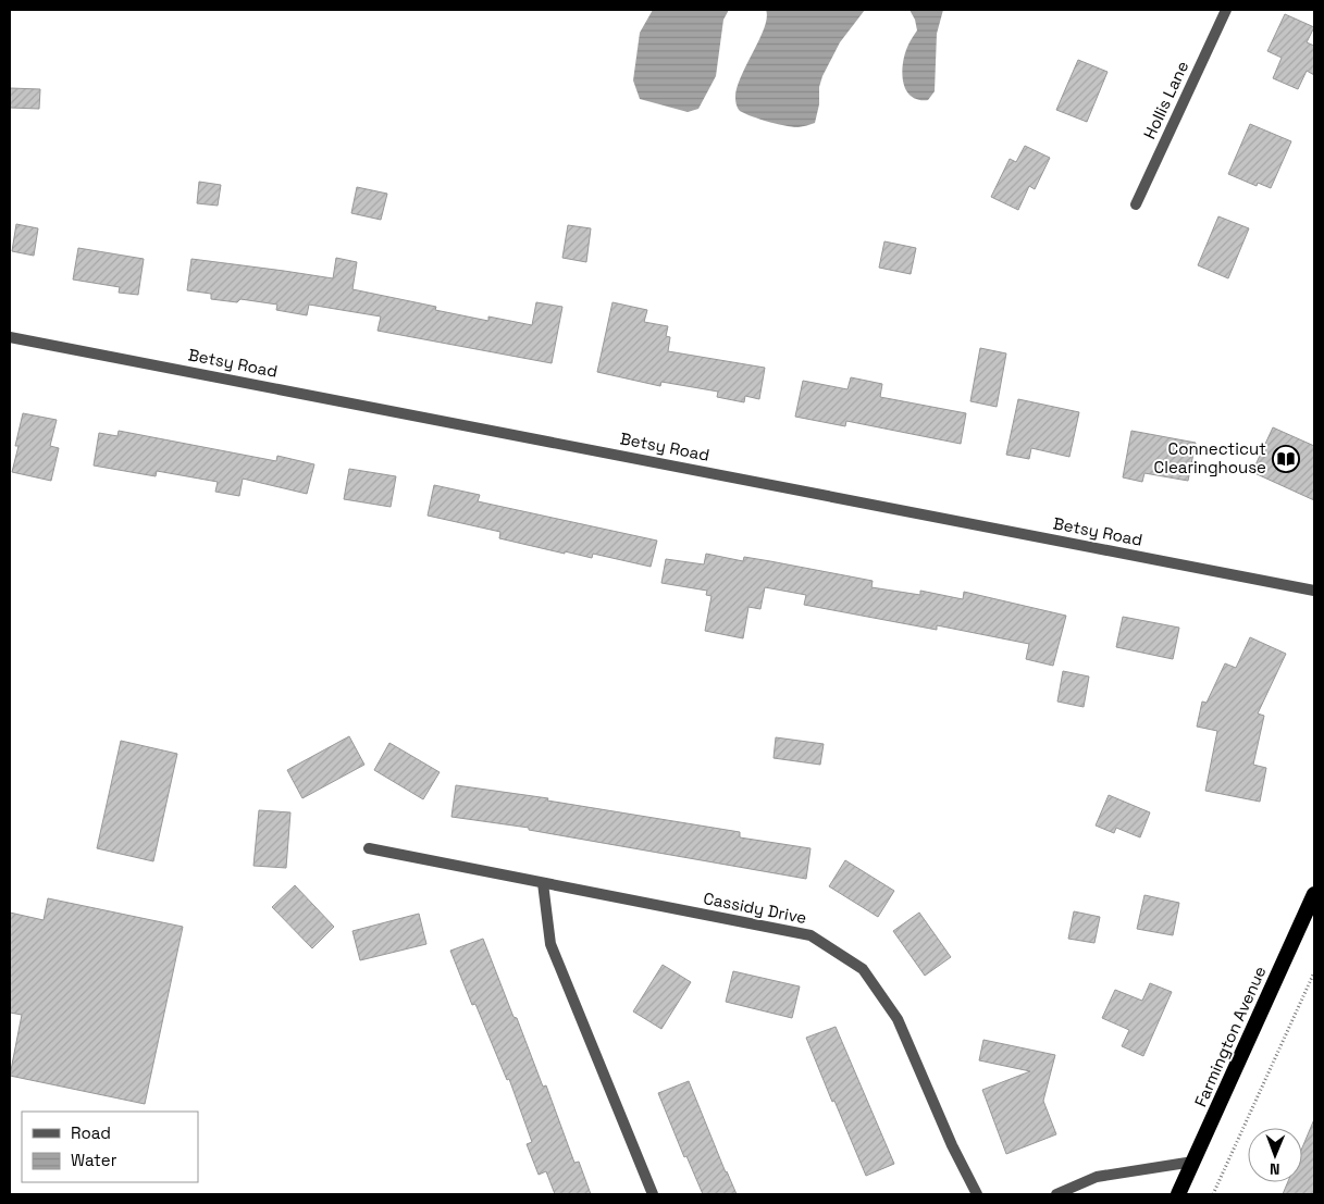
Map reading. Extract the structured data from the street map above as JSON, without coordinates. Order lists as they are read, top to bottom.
{
  "streets": {
    "highway": ["Farmington Avenue"],
    "street": ["Hollis Lane", "Betsy Road", "Cassidy Drive"]
  },
  "places": {
    "library": ["Connecticut Clearinghouse"]
  },
  "legend": ["Road", "Water"],
  "north": "bottom"
}
